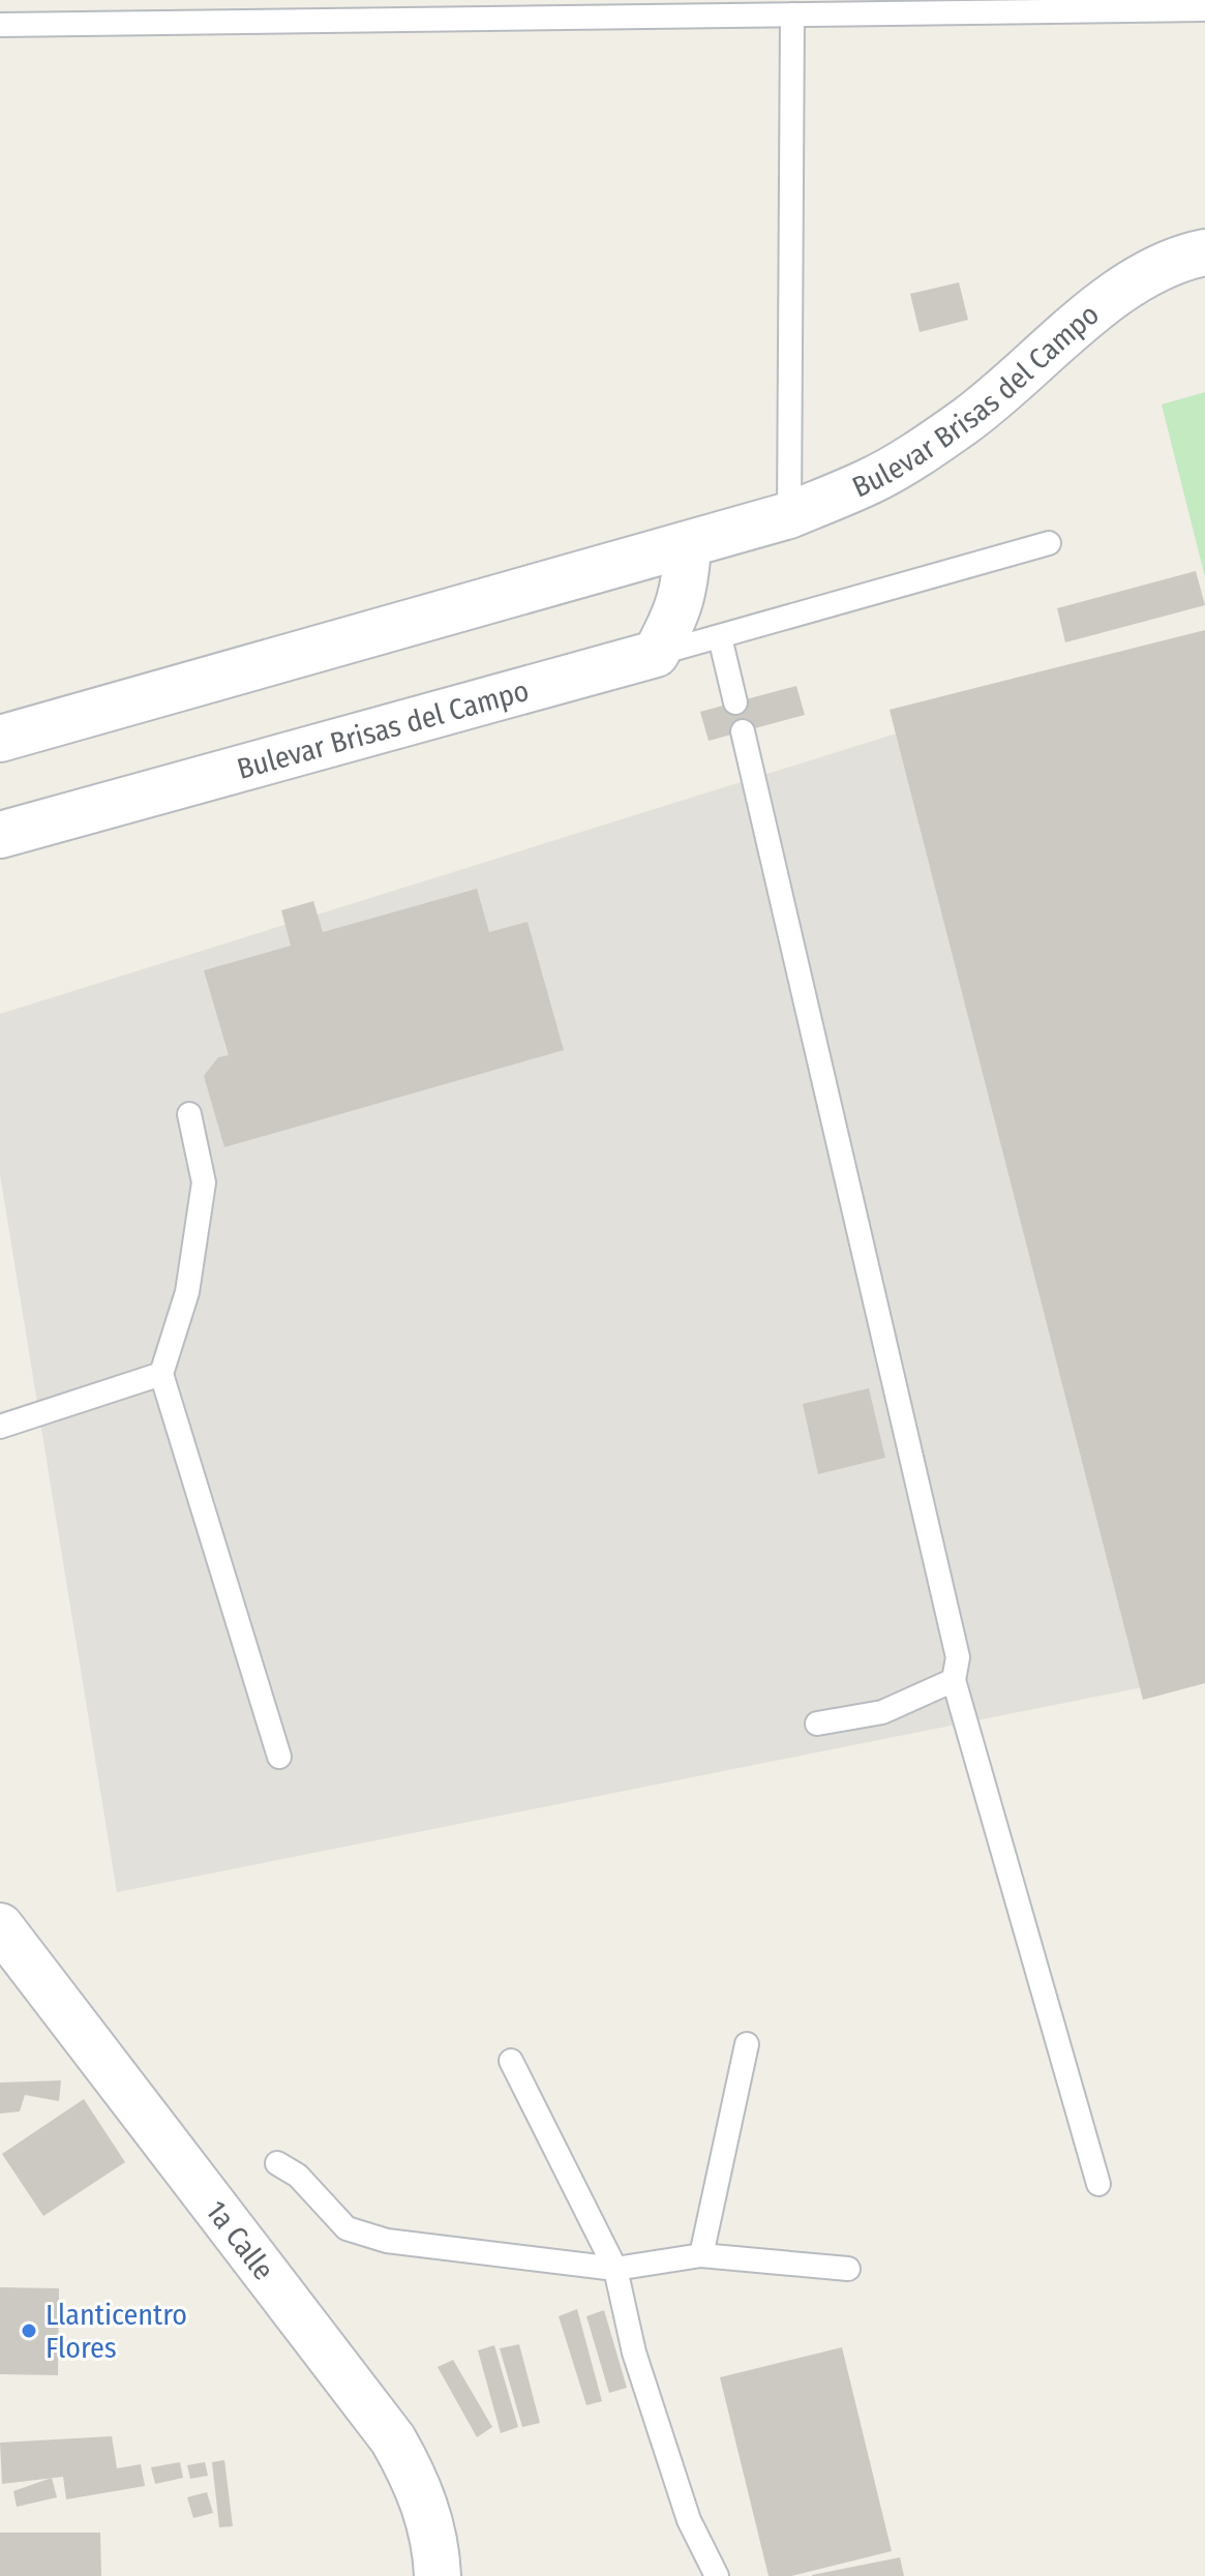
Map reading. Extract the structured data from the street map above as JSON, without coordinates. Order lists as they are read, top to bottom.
{
  "streets": {
    "street": ["Bulevar Brisas del Campo", "1a Calle"]
  },
  "places": ["Llanticentro Flores"]
}
